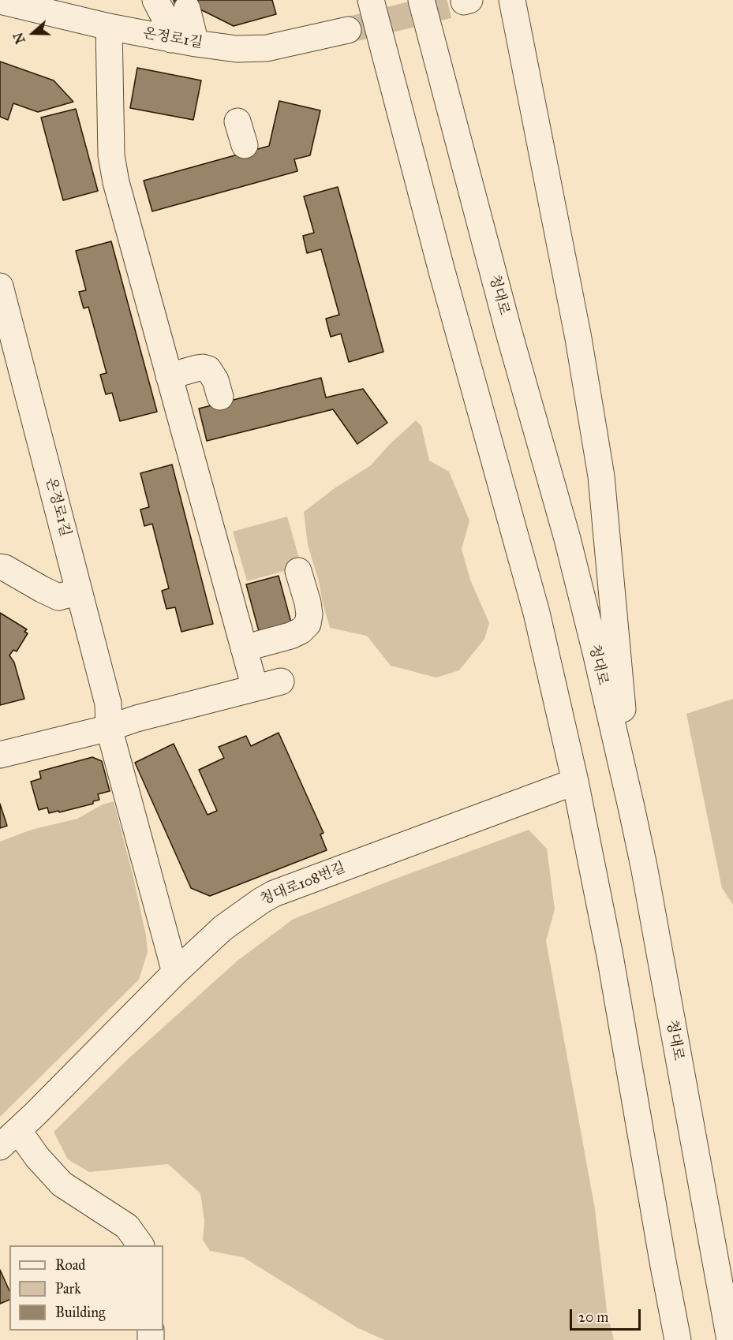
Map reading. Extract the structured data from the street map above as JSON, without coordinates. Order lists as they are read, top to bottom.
{
  "streets": {
    "street": ["온정로1길", "청대로", "청대로108번길"]
  },
  "crossings": [
    ["온정로1길", "청대로108번길"]
  ],
  "legend": ["Road", "Park", "Building"],
  "scale_bar": "20 m",
  "north": "left"
}
